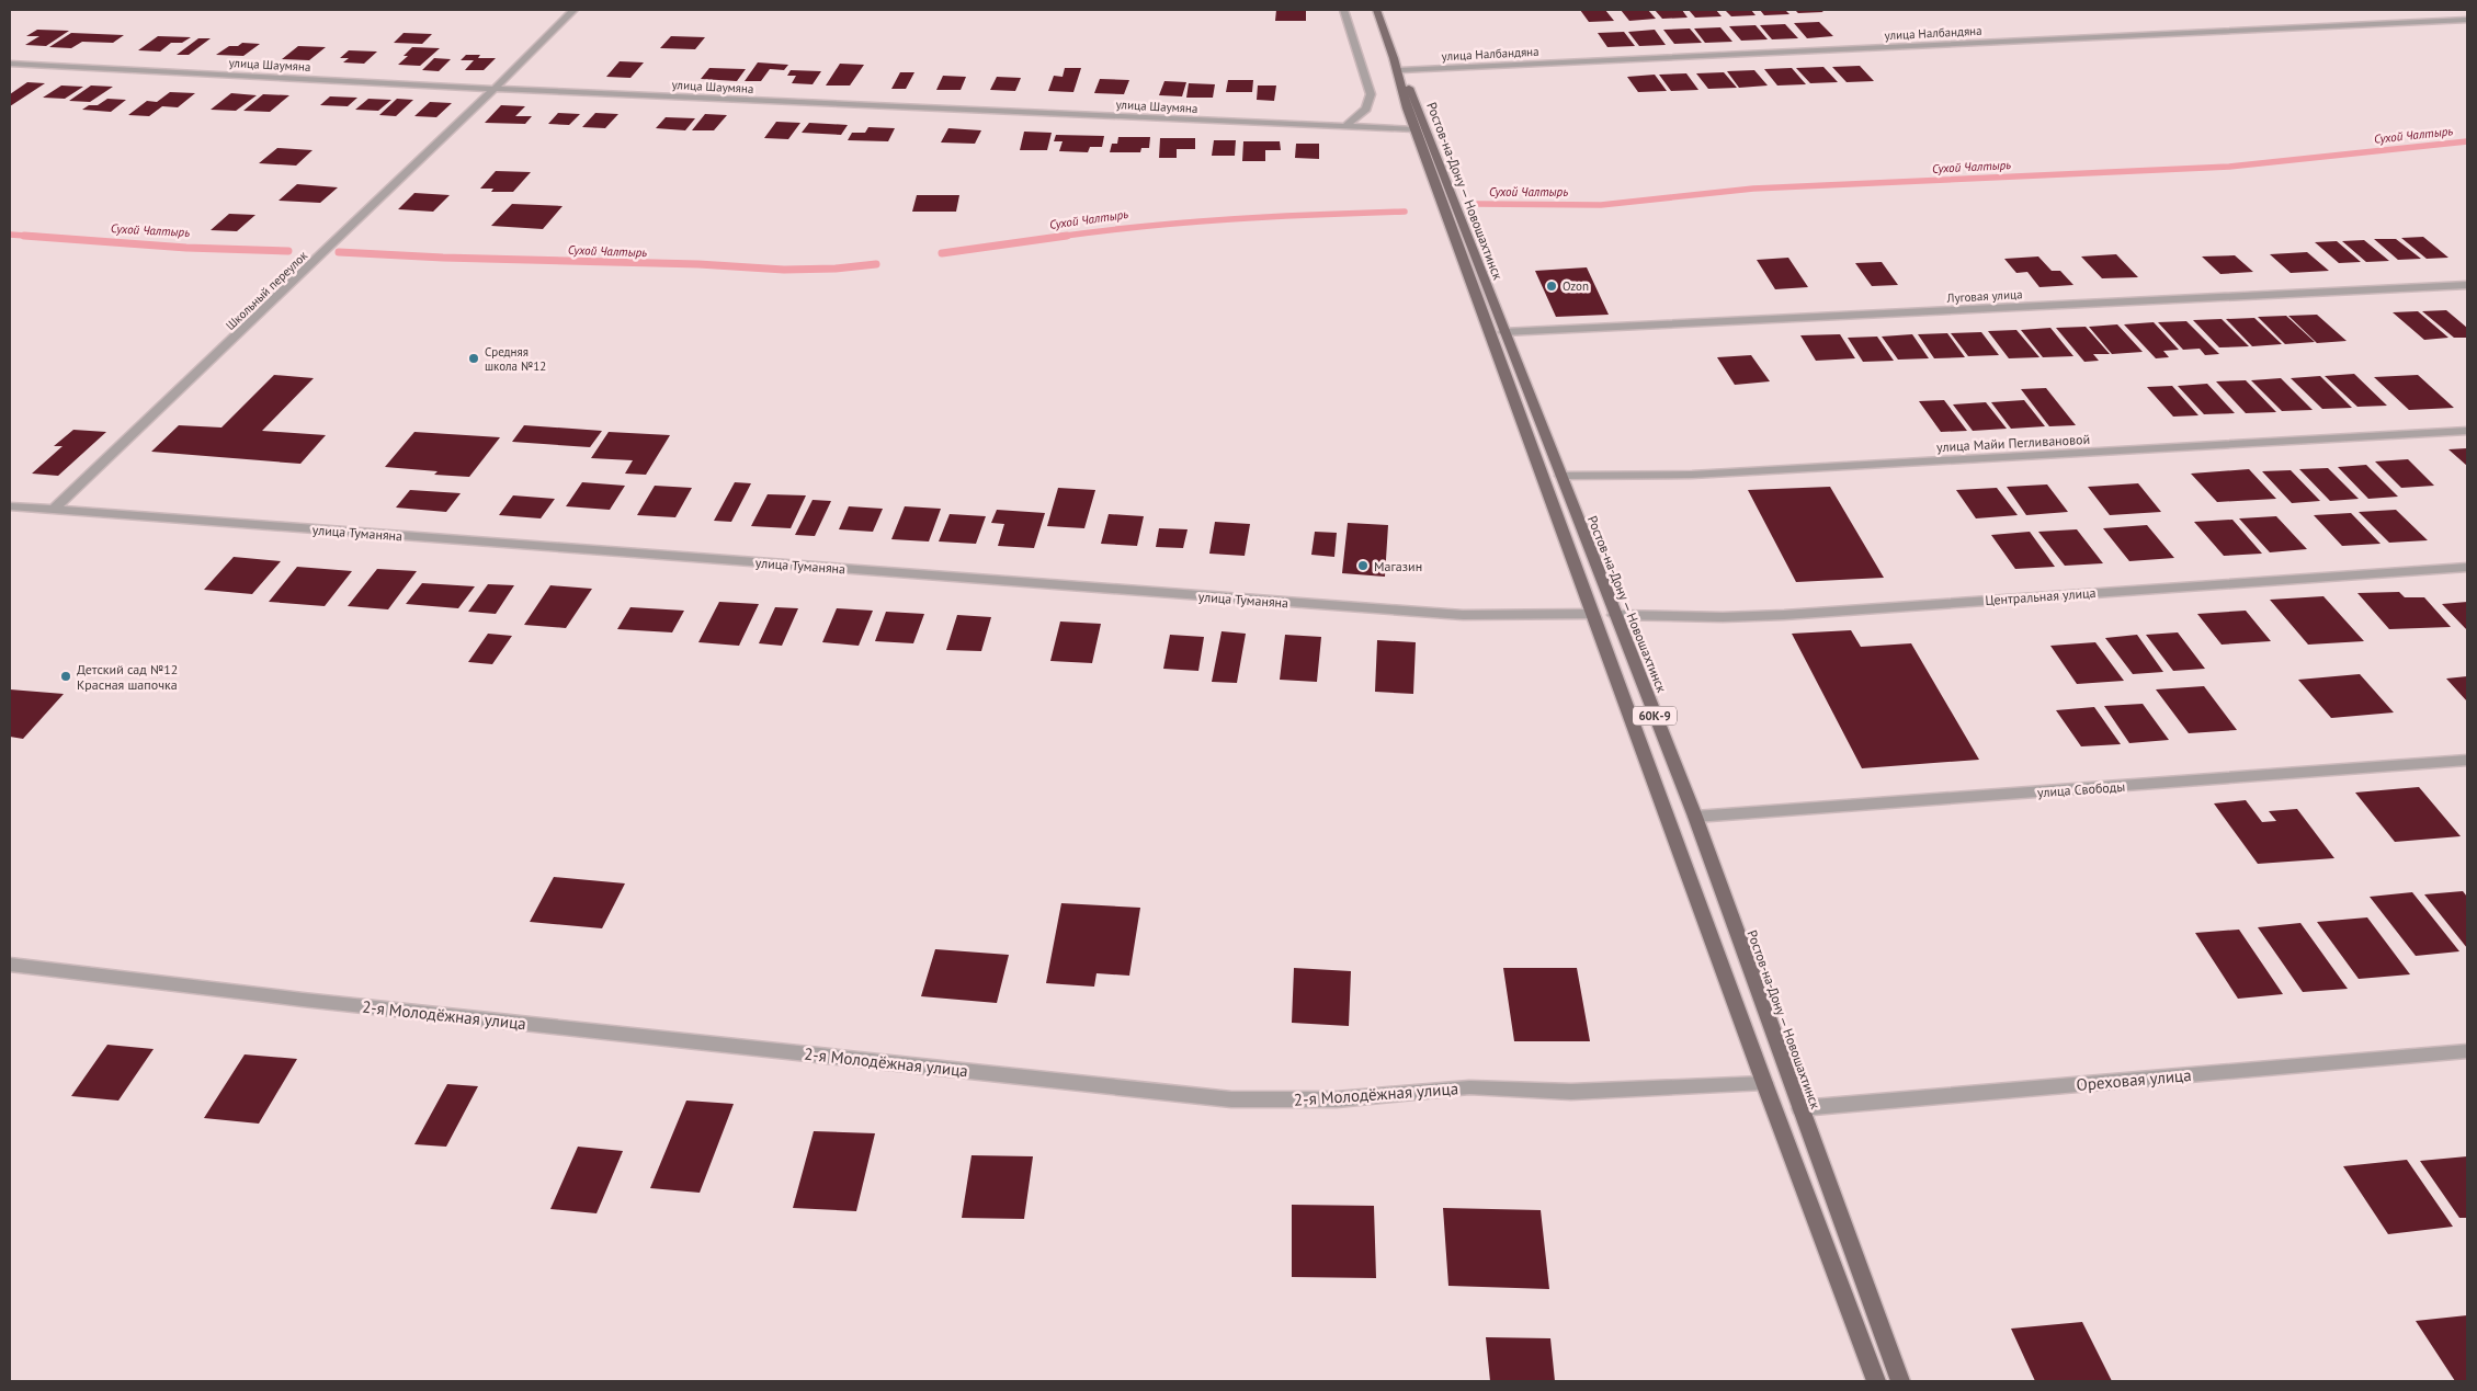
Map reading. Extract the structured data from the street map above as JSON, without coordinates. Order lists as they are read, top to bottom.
{
  "streets": {
    "main road": ["Ростов-на-Дону — Новошахтинск", "60К-9"],
    "street": [
      "улица Налбандяна",
      "улица Шаумяна",
      "Школьный переулок",
      "Луговая улица",
      "улица Майи Пегливановой",
      "улица Туманяна",
      "Центральная улица",
      "улица Свободы",
      "2-я Молодёжная улица",
      "Ореховая улица"
    ]
  },
  "crossings": [
    ["улица Налбандяна", "Ростов-на-Дону — Новошахтинск"],
    ["улица Шаумяна", "Ростов-на-Дону — Новошахтинск"],
    ["улица Шаумяна", "Школьный переулок"],
    ["Ростов-на-Дону — Новошахтинск", "Луговая улица"],
    ["Ростов-на-Дону — Новошахтинск", "улица Майи Пегливановой"],
    ["Ростов-на-Дону — Новошахтинск", "улица Туманяна"],
    ["Ростов-на-Дону — Новошахтинск", "Центральная улица"],
    ["Ростов-на-Дону — Новошахтинск", "улица Свободы"],
    ["Ростов-на-Дону — Новошахтинск", "2-я Молодёжная улица"],
    ["Ростов-на-Дону — Новошахтинск", "Ореховая улица"],
    ["Школьный переулок", "улица Туманяна"]
  ],
  "water": ["Сухой Чалтырь"],
  "places": [
    "Ozon",
    "Средняя школа №12",
    "Магазин",
    "Детский сад №12 Красная шапочка"
  ]
}
